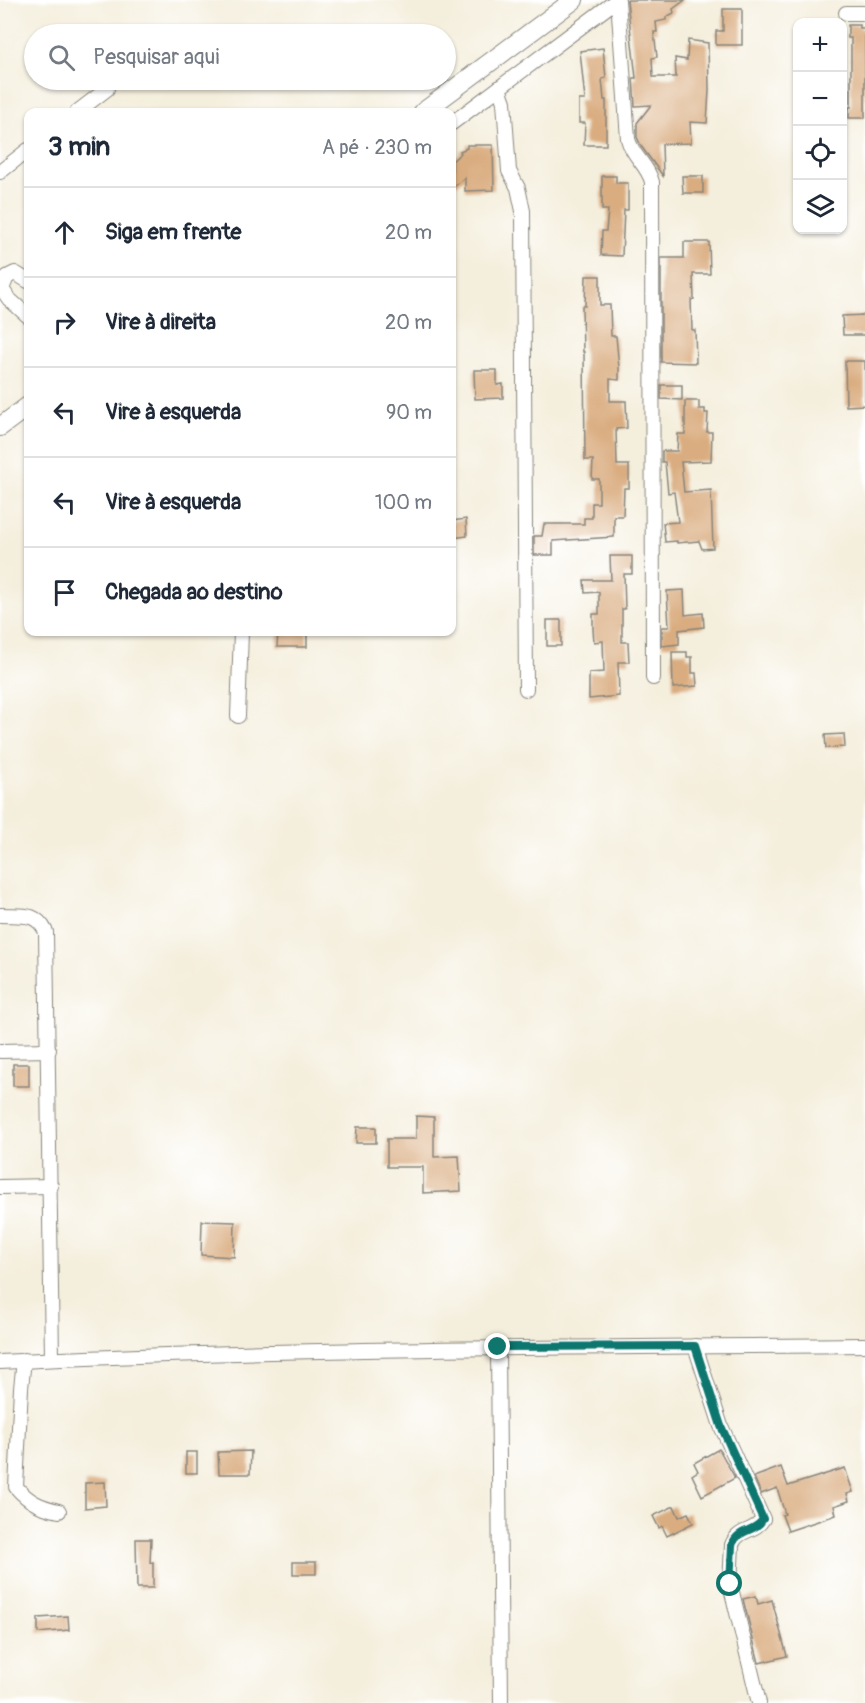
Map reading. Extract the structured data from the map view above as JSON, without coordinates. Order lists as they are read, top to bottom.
{
  "page": {
    "map_buttons": ["+", "−"],
    "search": "Pesquisar aqui",
    "heading": ["3 min", "A pé · 230 m"],
    "list": [
      ["Siga em frente", "20 m"],
      ["Vire à direita", "20 m"],
      ["Vire à esquerda", "90 m"],
      ["Vire à esquerda", "100 m"],
      "Chegada ao destino"
    ]
  }
}
